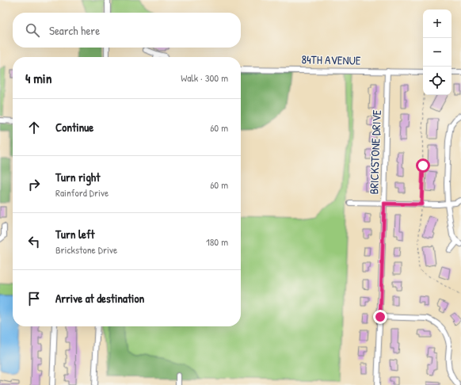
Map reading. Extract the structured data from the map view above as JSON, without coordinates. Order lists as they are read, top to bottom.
{
  "streets": {
    "street": ["84TH AVENUE", "BRICKSTONE DRIVE"]
  },
  "crossings": [
    ["84TH AVENUE", "BRICKSTONE DRIVE"]
  ],
  "page": {
    "map_buttons": ["+", "−"],
    "search": "Search here",
    "heading": ["4 min", "Walk · 300 m"],
    "list": [
      ["Continue", "60 m"],
      ["Turn right", "Rainford Drive", "60 m"],
      ["Turn left", "Brickstone Drive", "180 m"],
      "Arrive at destination"
    ]
  }
}
